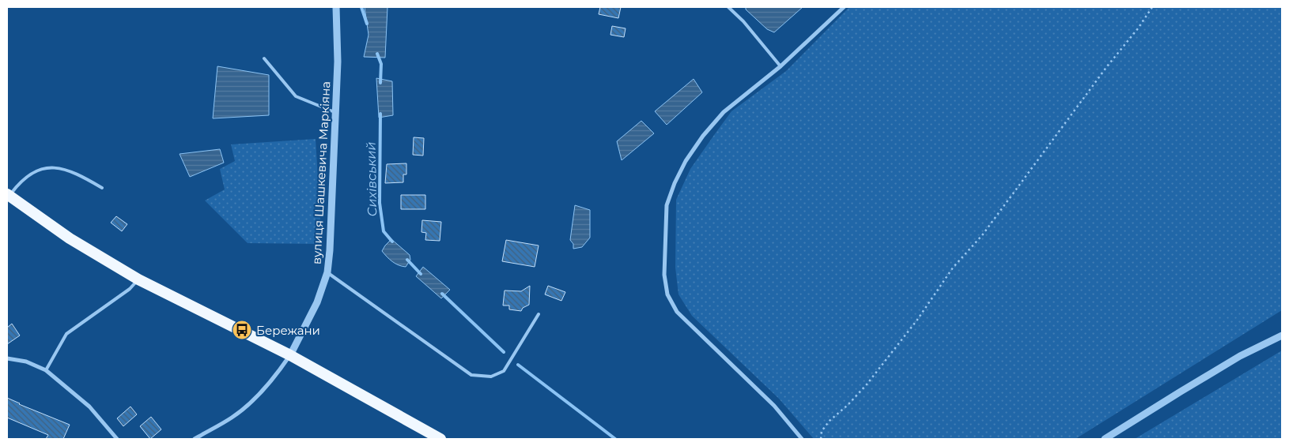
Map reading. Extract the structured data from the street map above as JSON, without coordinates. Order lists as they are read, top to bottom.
{
  "streets": {
    "street": ["вулиця Шашкевича Маркіяна"]
  },
  "water": ["Сихівський"],
  "places": {
    "bus stop": ["Бережани"]
  }
}
